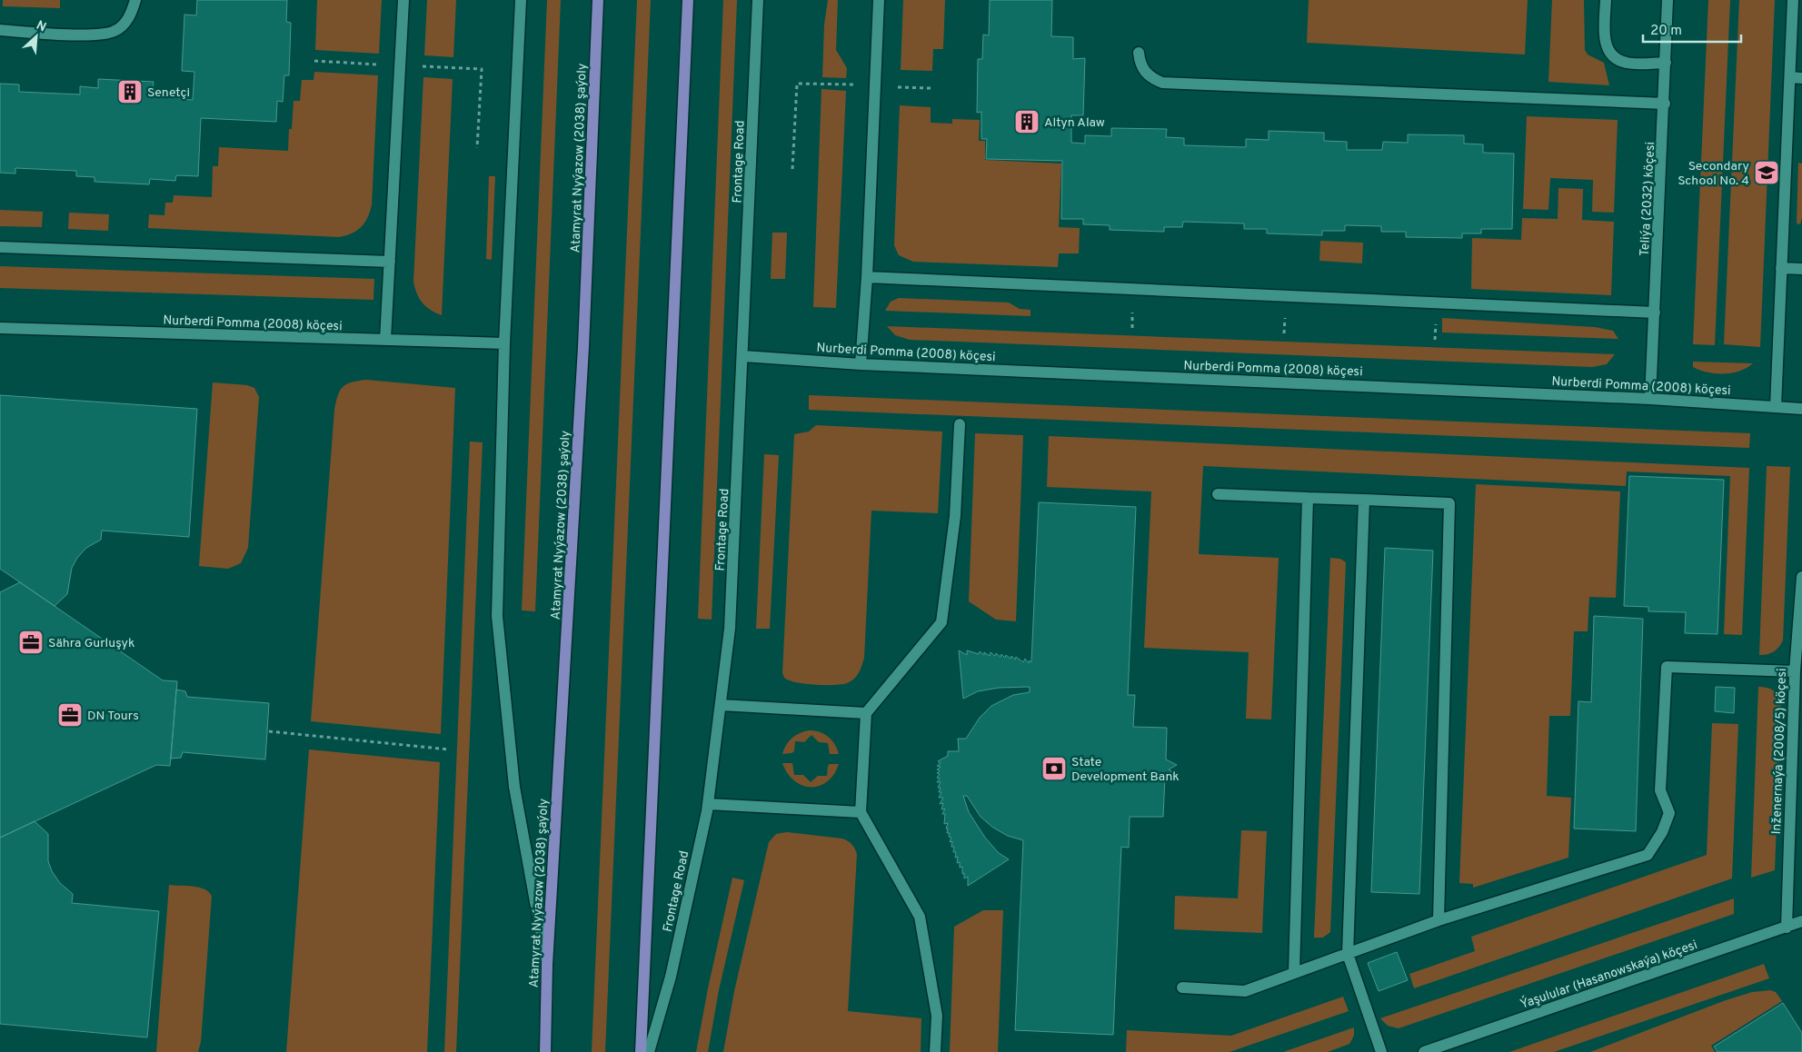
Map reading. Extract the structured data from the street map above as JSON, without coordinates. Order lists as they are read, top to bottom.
{
  "streets": {
    "main road": ["Atamyrat Nyýazow (2038) şaýoly"],
    "street": [
      "Frontage Road",
      "Teliýa (2032) köçesi",
      "Nurberdi Pomma (2008) köçesi",
      "Inženernaýa (2008/5) köçesi",
      "Ýaşulular (Hasanowskaýa) köçesi"
    ]
  },
  "crossings": [
    ["Frontage Road", "Nurberdi Pomma (2008) köçesi"],
    ["Teliýa (2032) köçesi", "Nurberdi Pomma (2008) köçesi"],
    ["Inženernaýa (2008/5) köçesi", "Ýaşulular (Hasanowskaýa) köçesi"]
  ],
  "places": {
    "building": ["Senetçi", "Altyn Alaw"],
    "school or university": ["Secondary School No. 4"],
    "office": ["Sähra Gurluşyk", "DN Tours"],
    "bank": ["State Development Bank"]
  },
  "scale_bar": "20 m",
  "north": "top right"
}
